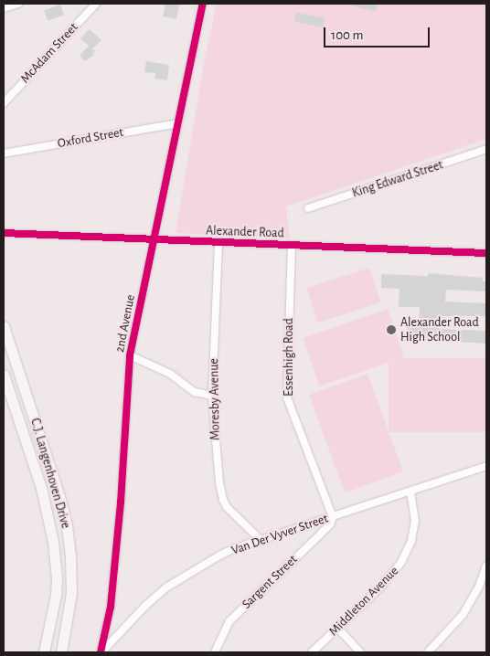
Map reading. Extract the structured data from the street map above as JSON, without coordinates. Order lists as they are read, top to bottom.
{
  "streets": {
    "main road": ["C.J. Langenhoven Drive"],
    "street": [
      "McAdam Street",
      "Oxford Street",
      "King Edward Street",
      "Alexander Road",
      "2nd Avenue",
      "Essenhigh Road",
      "Moresby Avenue",
      "Van Der Vyver Street",
      "Sargent Street",
      "Middleton Avenue"
    ]
  },
  "crossings": [
    ["Oxford Street", "2nd Avenue"],
    ["Alexander Road", "2nd Avenue"],
    ["Alexander Road", "Essenhigh Road"],
    ["Alexander Road", "Moresby Avenue"],
    ["2nd Avenue", "Van Der Vyver Street"],
    ["Essenhigh Road", "Van Der Vyver Street"],
    ["Essenhigh Road", "Sargent Street"],
    ["Moresby Avenue", "Van Der Vyver Street"],
    ["Van Der Vyver Street", "Sargent Street"],
    ["Van Der Vyver Street", "Middleton Avenue"]
  ],
  "places": ["Alexander Road High School"],
  "scale_bar": "100 m"
}
